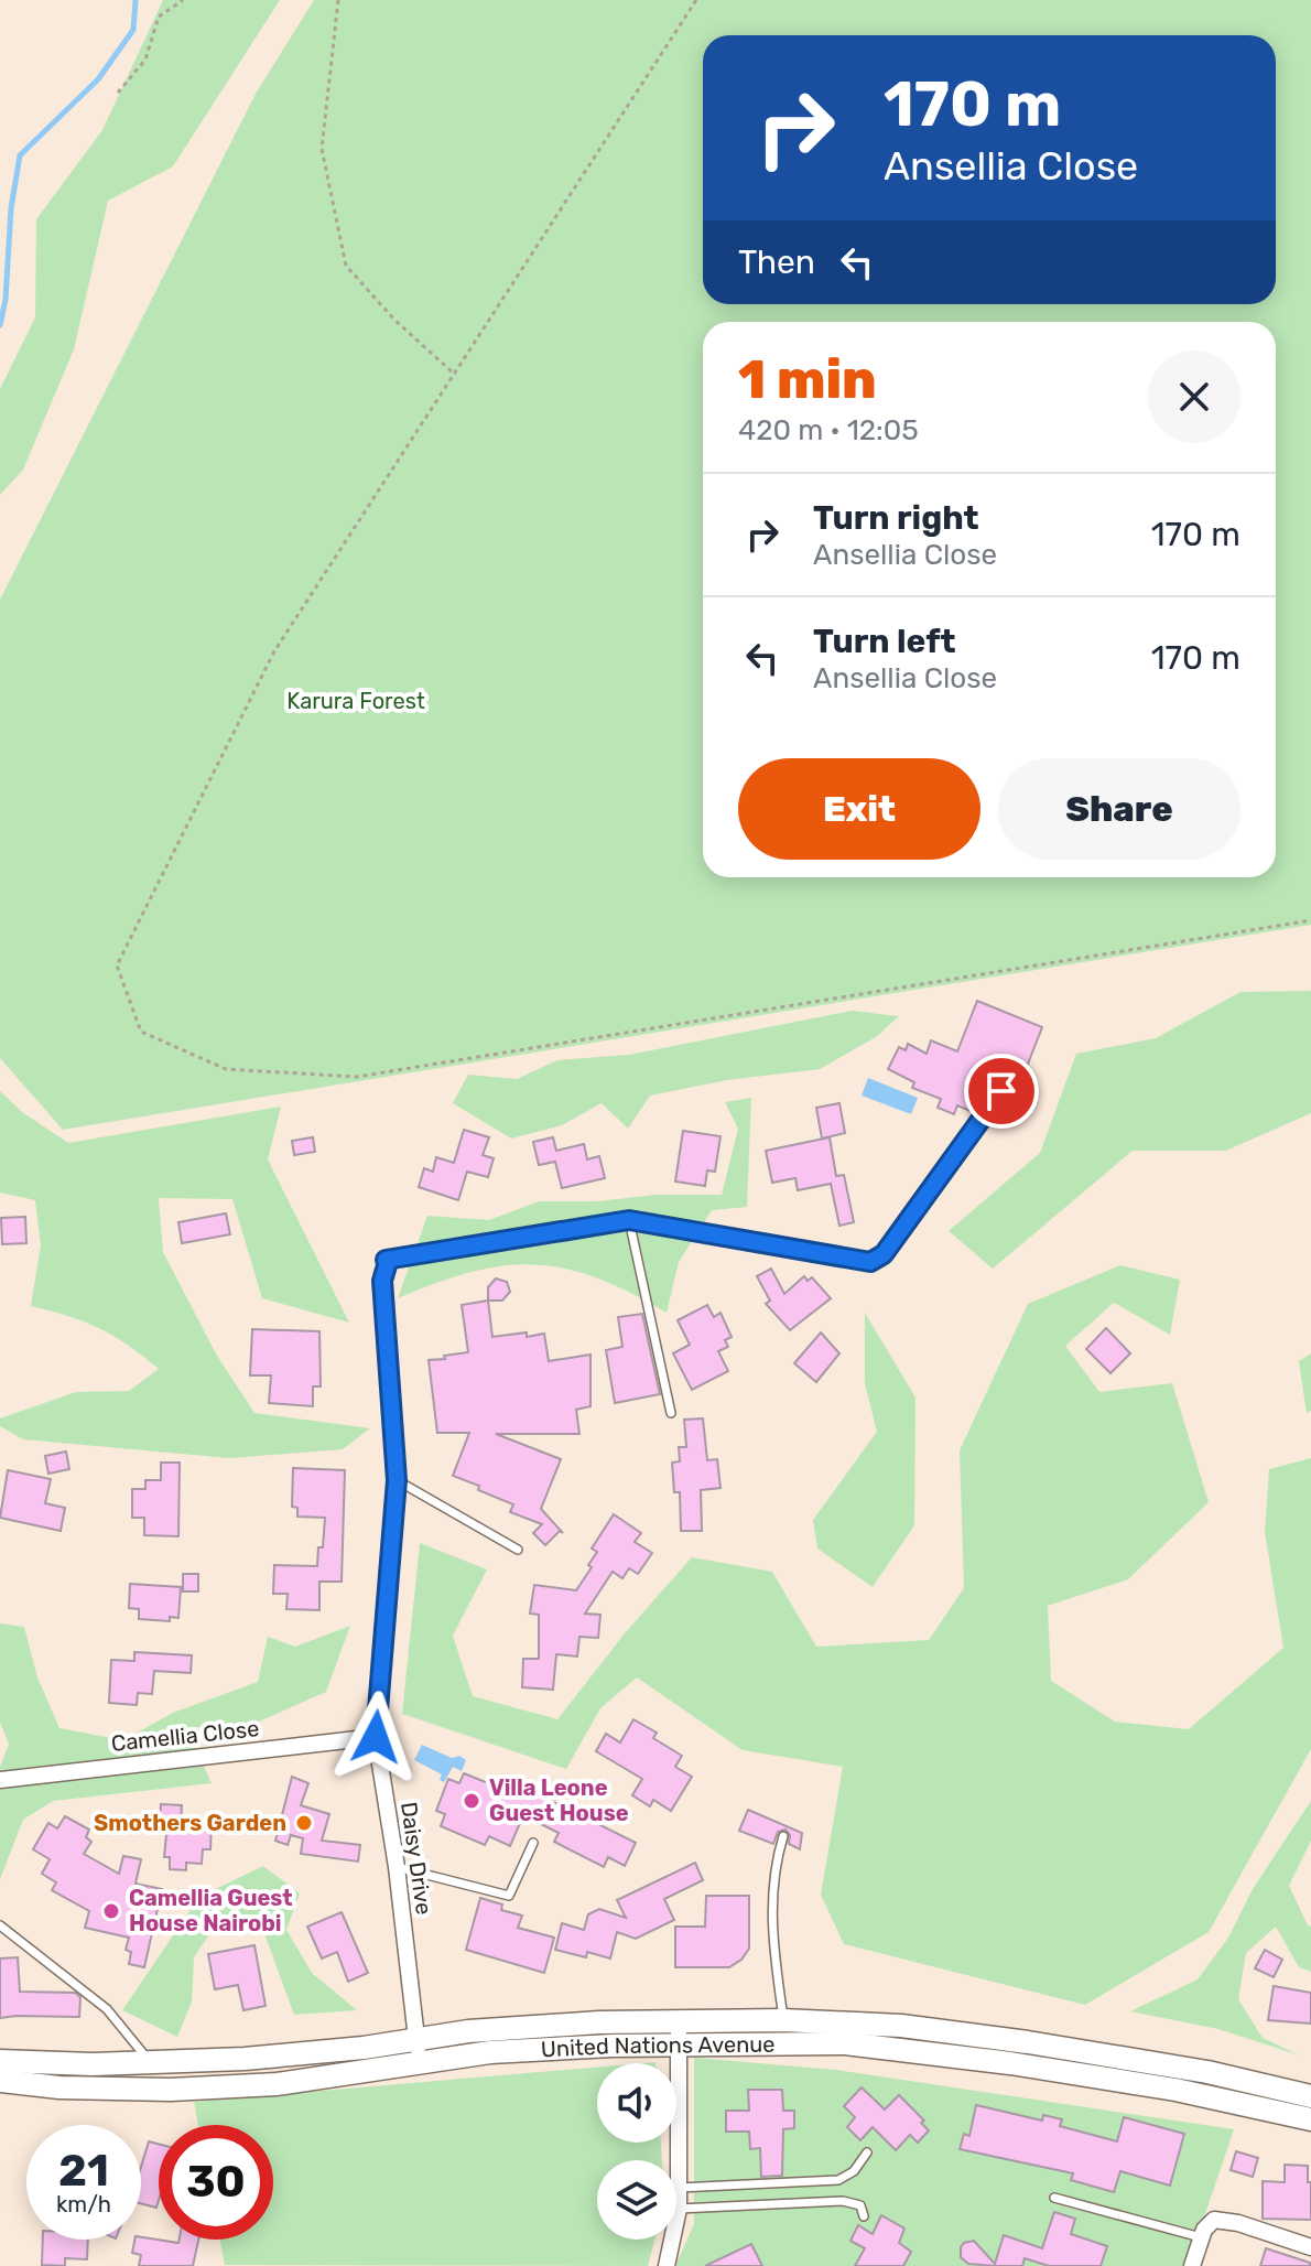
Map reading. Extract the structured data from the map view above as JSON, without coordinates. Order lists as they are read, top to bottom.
{
  "streets": {
    "street": ["Camellia Close", "Daisy Drive", "United Nations Avenue"]
  },
  "crossings": [
    ["Camellia Close", "Daisy Drive"],
    ["Daisy Drive", "United Nations Avenue"]
  ],
  "parks": ["Karura Forest"],
  "places": ["Villa Leone Guest House", "Smothers Garden", "Camellia Guest House Nairobi"],
  "page": {
    "turn": ["170 m", "Ansellia Close"],
    "then": "Then",
    "heading": ["1 min", "420 m · 12:05"],
    "list": [
      {
        "name": "Turn right",
        "note": "Ansellia Close",
        "value": "170 m"
      },
      {
        "name": "Turn left",
        "note": "Ansellia Close",
        "value": "170 m"
      }
    ],
    "buttons": ["Exit", "Share"],
    "speed": "21 km/h",
    "limit": "30"
  }
}
